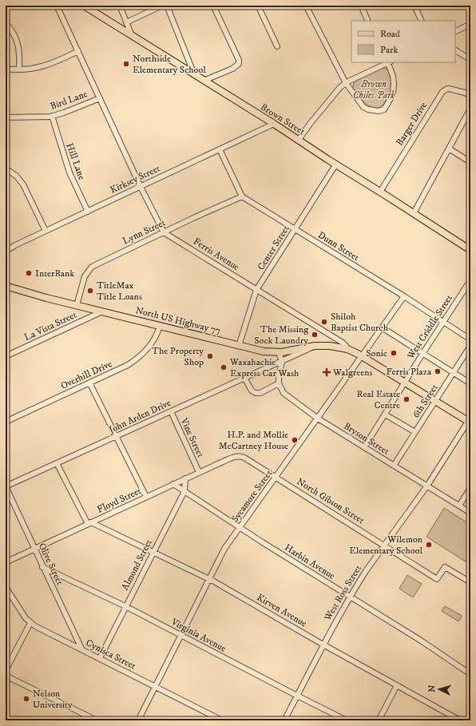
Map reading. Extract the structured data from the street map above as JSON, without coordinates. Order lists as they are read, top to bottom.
{
  "streets": {
    "main road": ["Brown Street", "Ferris Avenue", "North US Highway 77"],
    "street": [
      "Bird Lane",
      "Barger Drive",
      "Hill Lane",
      "Kirksey Street",
      "Lynn Street",
      "Dunn Street",
      "Center Street",
      "La Vista Street",
      "West Criddle Street",
      "Overhill Drive",
      "6th Street",
      "John Arden Drive",
      "Vine Street",
      "Bryson Street",
      "Sycamore Street",
      "Floyd Street",
      "North Gibson Street",
      "Harbin Avenue",
      "Olive Street",
      "Almond Street",
      "West Ross Street",
      "Kirven Avenue",
      "Virginia Avenue",
      "Cynisca Street"
    ]
  },
  "crossings": [
    ["Bird Lane", "Hill Lane"],
    ["Brown Street", "Barger Drive"],
    ["Brown Street", "Kirksey Street"],
    ["Brown Street", "Center Street"],
    ["Hill Lane", "Kirksey Street"],
    ["Lynn Street", "Dunn Street"],
    ["Lynn Street", "Ferris Avenue"],
    ["Lynn Street", "North US Highway 77"],
    ["Dunn Street", "Center Street"],
    ["Dunn Street", "West Criddle Street"],
    ["Dunn Street", "Sycamore Street"],
    ["Center Street", "Ferris Avenue"],
    ["Center Street", "North US Highway 77"],
    ["Ferris Avenue", "North US Highway 77"],
    ["Ferris Avenue", "West Criddle Street"],
    ["Ferris Avenue", "6th Street"],
    ["Ferris Avenue", "Sycamore Street"],
    ["Ferris Avenue", "West Ross Street"],
    ["North US Highway 77", "La Vista Street"],
    ["North US Highway 77", "Overhill Drive"],
    ["West Criddle Street", "Bryson Street"],
    ["6th Street", "Bryson Street"],
    ["John Arden Drive", "Vine Street"],
    ["John Arden Drive", "Olive Street"],
    ["Vine Street", "Floyd Street"],
    ["Bryson Street", "Sycamore Street"],
    ["Bryson Street", "West Ross Street"],
    ["Sycamore Street", "North Gibson Street"],
    ["Sycamore Street", "Harbin Avenue"],
    ["Sycamore Street", "Kirven Avenue"],
    ["Sycamore Street", "Virginia Avenue"],
    ["Sycamore Street", "Cynisca Street"],
    ["Floyd Street", "North Gibson Street"],
    ["Floyd Street", "Harbin Avenue"],
    ["Floyd Street", "Olive Street"],
    ["Floyd Street", "Almond Street"],
    ["Floyd Street", "Kirven Avenue"],
    ["North Gibson Street", "West Ross Street"],
    ["Harbin Avenue", "Almond Street"],
    ["Harbin Avenue", "West Ross Street"],
    ["Olive Street", "Virginia Avenue"],
    ["Olive Street", "Cynisca Street"],
    ["Almond Street", "Kirven Avenue"],
    ["Almond Street", "Virginia Avenue"],
    ["Almond Street", "Cynisca Street"],
    ["West Ross Street", "Kirven Avenue"],
    ["West Ross Street", "Virginia Avenue"]
  ],
  "parks": ["Brown Chiles Park"],
  "places": {
    "other": [
      "Northside Elementary School",
      "InterBank",
      "TitleMax Title Loans",
      "Shiloh Baptist Church",
      "The Missing Sock Laundry",
      "Sonic",
      "The Property Shop",
      "Waxahachie Express Car Wash",
      "Ferris Plaza",
      "Real Estate Centre",
      "H.P. and Mollie McCartney House",
      "Wilemon Elementary School",
      "Nelson University"
    ],
    "health": ["Walgreens"]
  },
  "legend": ["Road", "Park"],
  "north": "left"
}
